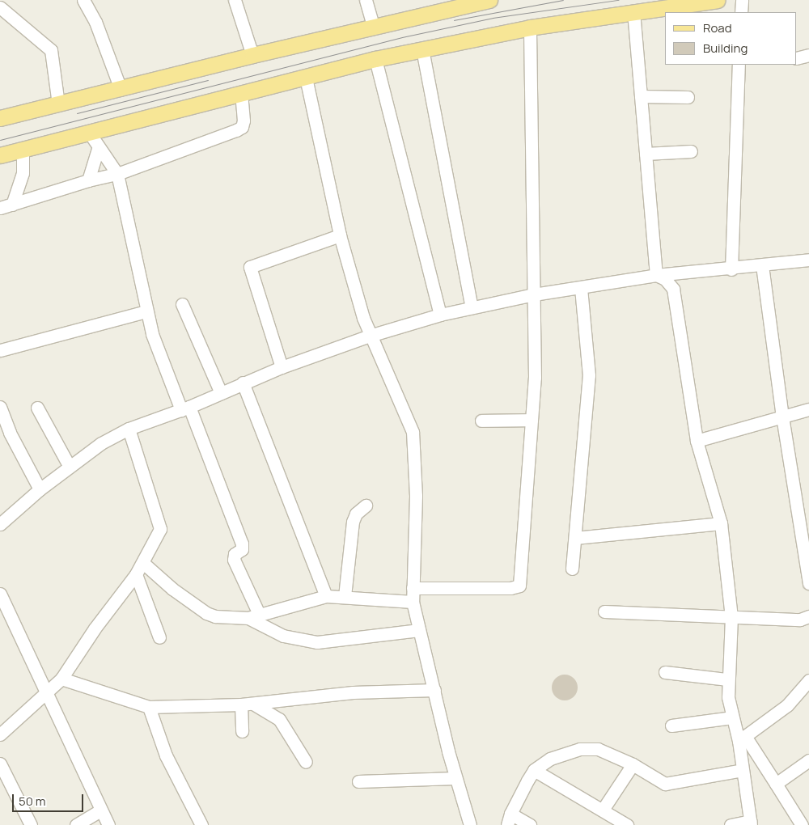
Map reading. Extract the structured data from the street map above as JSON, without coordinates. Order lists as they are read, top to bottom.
{
  "legend": ["Road", "Building"],
  "scale_bar": "50 m"
}
